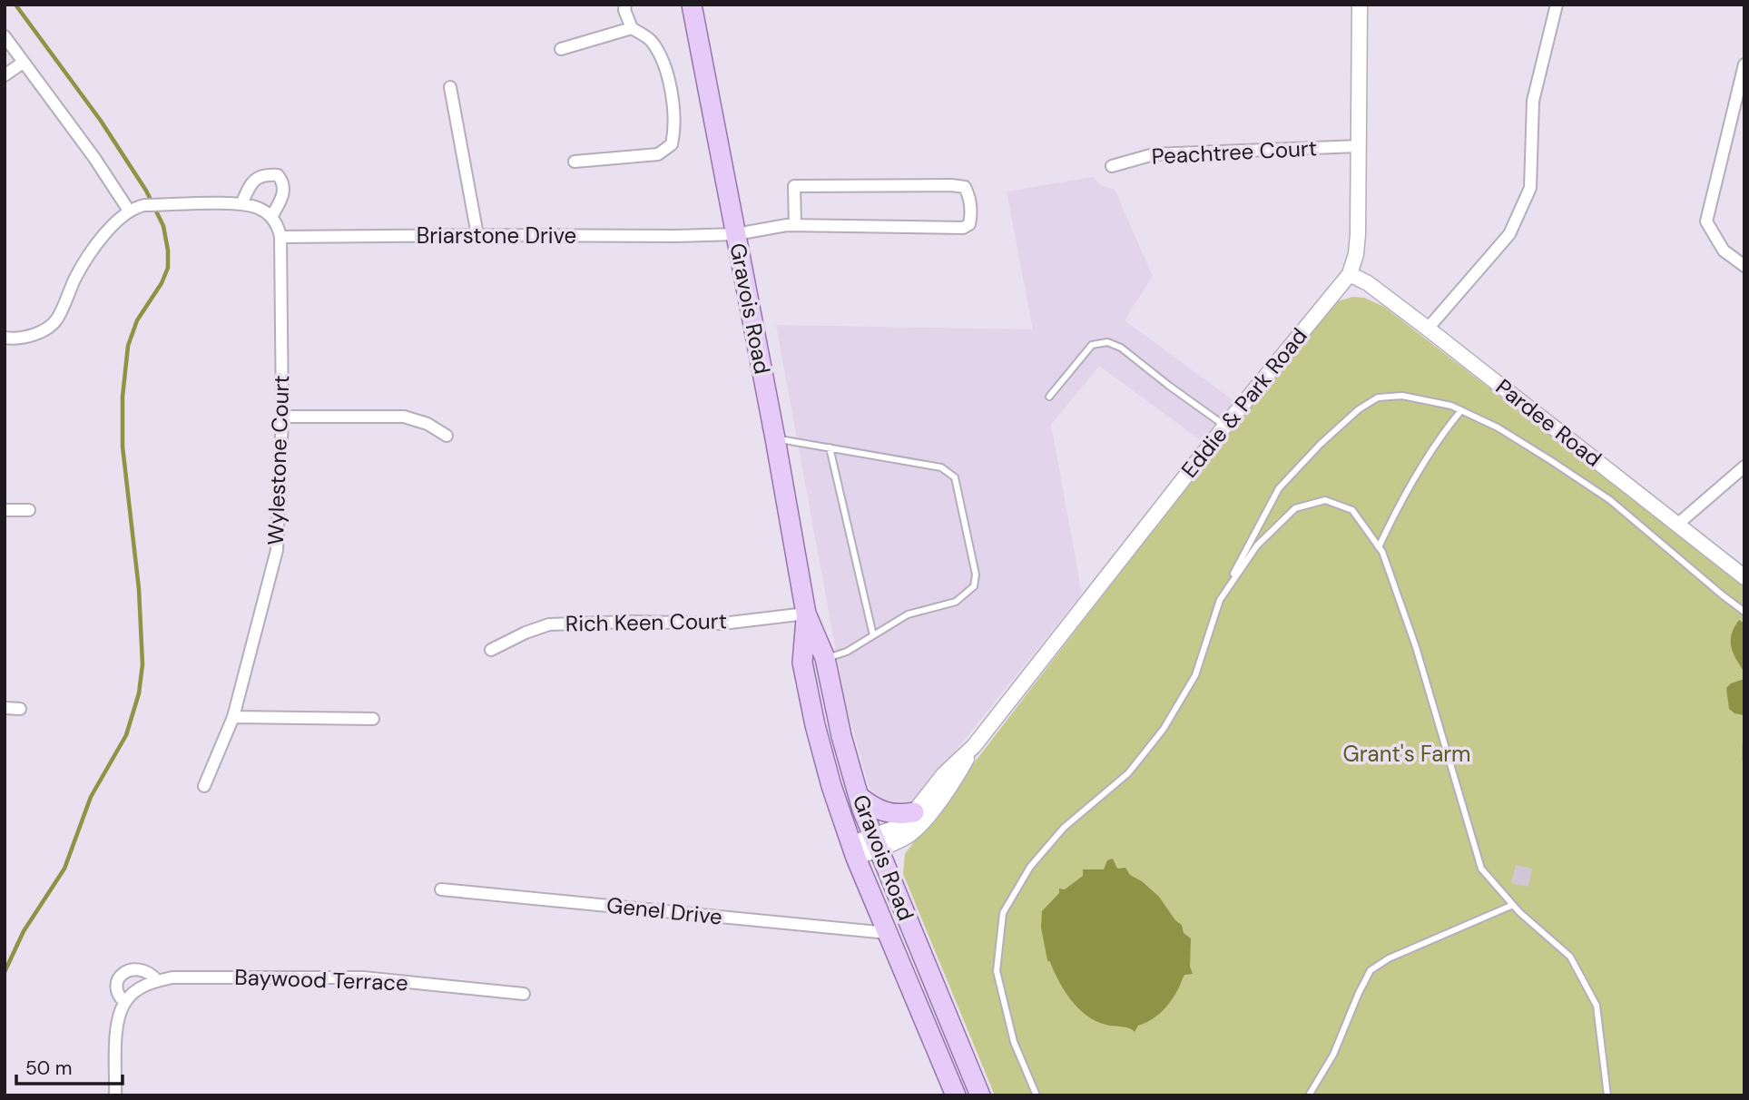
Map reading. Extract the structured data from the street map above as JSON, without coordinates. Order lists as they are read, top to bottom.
{
  "streets": {
    "main road": ["Gravois Road"],
    "street": [
      "Peachtree Court",
      "Briarstone Drive",
      "Eddie & Park Road",
      "Pardee Road",
      "Wylestone Court",
      "Rich Keen Court",
      "Genel Drive",
      "Baywood Terrace"
    ]
  },
  "crossings": [
    ["Peachtree Court", "Eddie & Park Road"],
    ["Briarstone Drive", "Gravois Road"],
    ["Briarstone Drive", "Wylestone Court"],
    ["Gravois Road", "Eddie & Park Road"],
    ["Gravois Road", "Rich Keen Court"],
    ["Gravois Road", "Genel Drive"],
    ["Eddie & Park Road", "Pardee Road"]
  ],
  "parks": ["Grant's Farm"],
  "scale_bar": "50 m"
}
